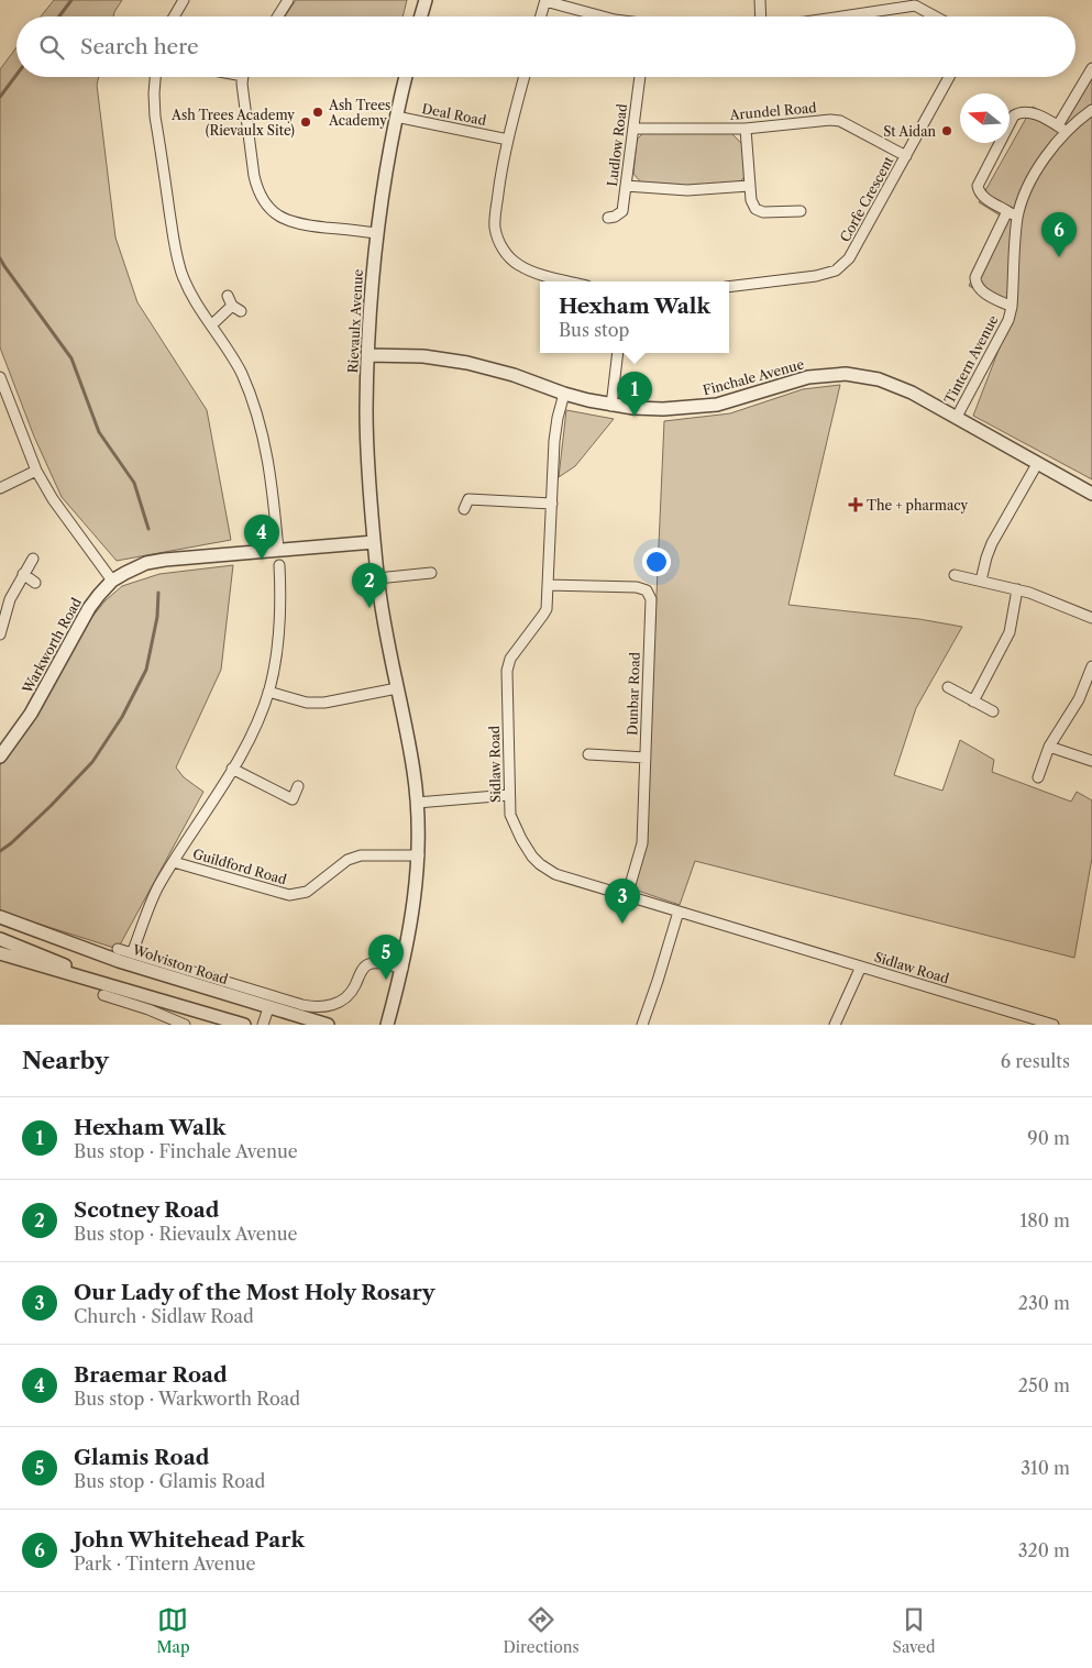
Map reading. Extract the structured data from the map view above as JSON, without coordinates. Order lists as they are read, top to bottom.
{
  "streets": {
    "street": [
      "Arundel Road",
      "Deal Road",
      "Ludlow Road",
      "Corfe Crescent",
      "Rievaulx Avenue",
      "Tintern Avenue",
      "Finchale Avenue",
      "Warkworth Road",
      "Dunbar Road",
      "Sidlaw Road",
      "Guildford Road",
      "Wolviston Road"
    ]
  },
  "crossings": [
    ["Arundel Road", "Ludlow Road"],
    ["Arundel Road", "Corfe Crescent"],
    ["Deal Road", "Rievaulx Avenue"],
    ["Rievaulx Avenue", "Finchale Avenue"],
    ["Rievaulx Avenue", "Warkworth Road"],
    ["Rievaulx Avenue", "Guildford Road"],
    ["Tintern Avenue", "Finchale Avenue"],
    ["Finchale Avenue", "Sidlaw Road"],
    ["Dunbar Road", "Sidlaw Road"]
  ],
  "places": {
    "other": ["Ash Trees Academy", "Ash Trees Academy (Rievaulx Site)", "St Aidan"],
    "health": ["The + pharmacy"]
  },
  "north": "left",
  "page": {
    "search": "Search here",
    "pins": [
      "6",
      "1",
      "4",
      "2",
      "3",
      "5"
    ],
    "popup": ["Hexham Walk", "Bus stop"],
    "heading": ["Nearby", "6 results"],
    "list": [
      {
        "mark": "1",
        "name": "Hexham Walk",
        "note": "Bus stop · Finchale Avenue",
        "value": "90 m"
      },
      {
        "mark": "2",
        "name": "Scotney Road",
        "note": "Bus stop · Rievaulx Avenue",
        "value": "180 m"
      },
      {
        "mark": "3",
        "name": "Our Lady of the Most Holy Rosary",
        "note": "Church · Sidlaw Road",
        "value": "230 m"
      },
      {
        "mark": "4",
        "name": "Braemar Road",
        "note": "Bus stop · Warkworth Road",
        "value": "250 m"
      },
      {
        "mark": "5",
        "name": "Glamis Road",
        "note": "Bus stop · Glamis Road",
        "value": "310 m"
      },
      {
        "mark": "6",
        "name": "John Whitehead Park",
        "note": "Park · Tintern Avenue",
        "value": "320 m"
      }
    ],
    "nav": ["Map", "Directions", "Saved"]
  }
}
